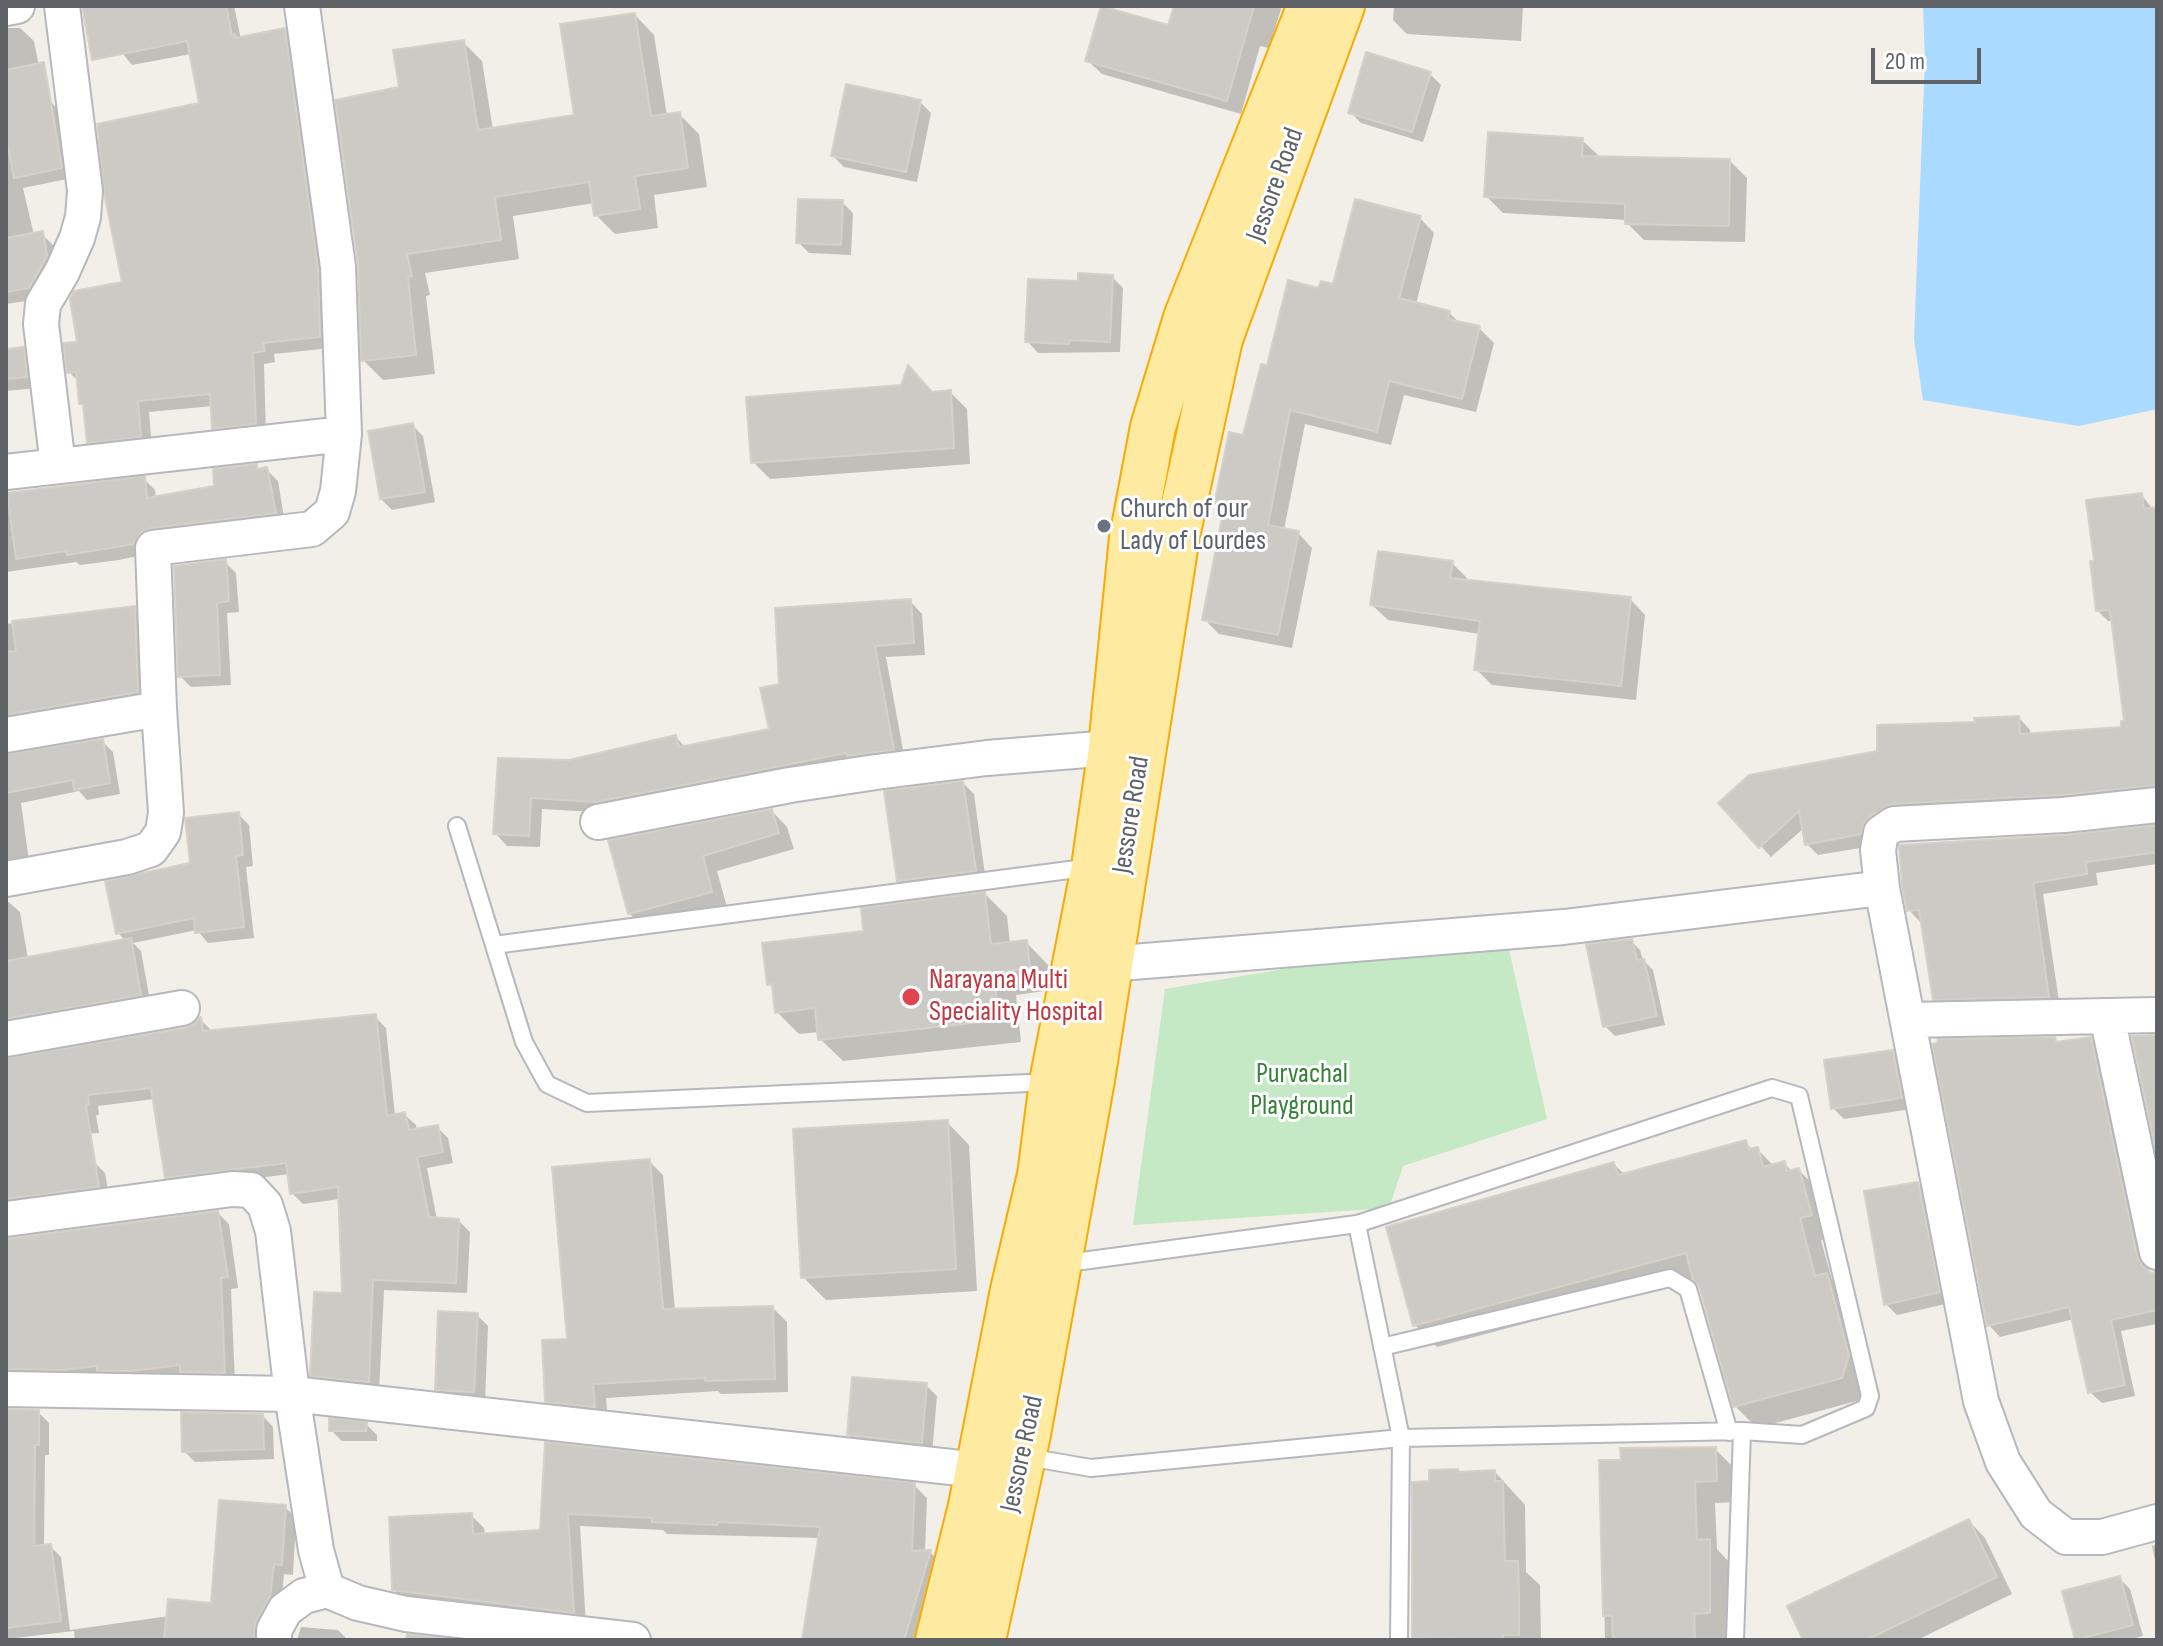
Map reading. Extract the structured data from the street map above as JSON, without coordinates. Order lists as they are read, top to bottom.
{
  "streets": {
    "highway": ["Jessore Road"]
  },
  "parks": ["Purvachal Playground"],
  "places": ["Church of our Lady of Lourdes", "Narayana Multi Speciality Hospital"],
  "scale_bar": "20 m"
}
